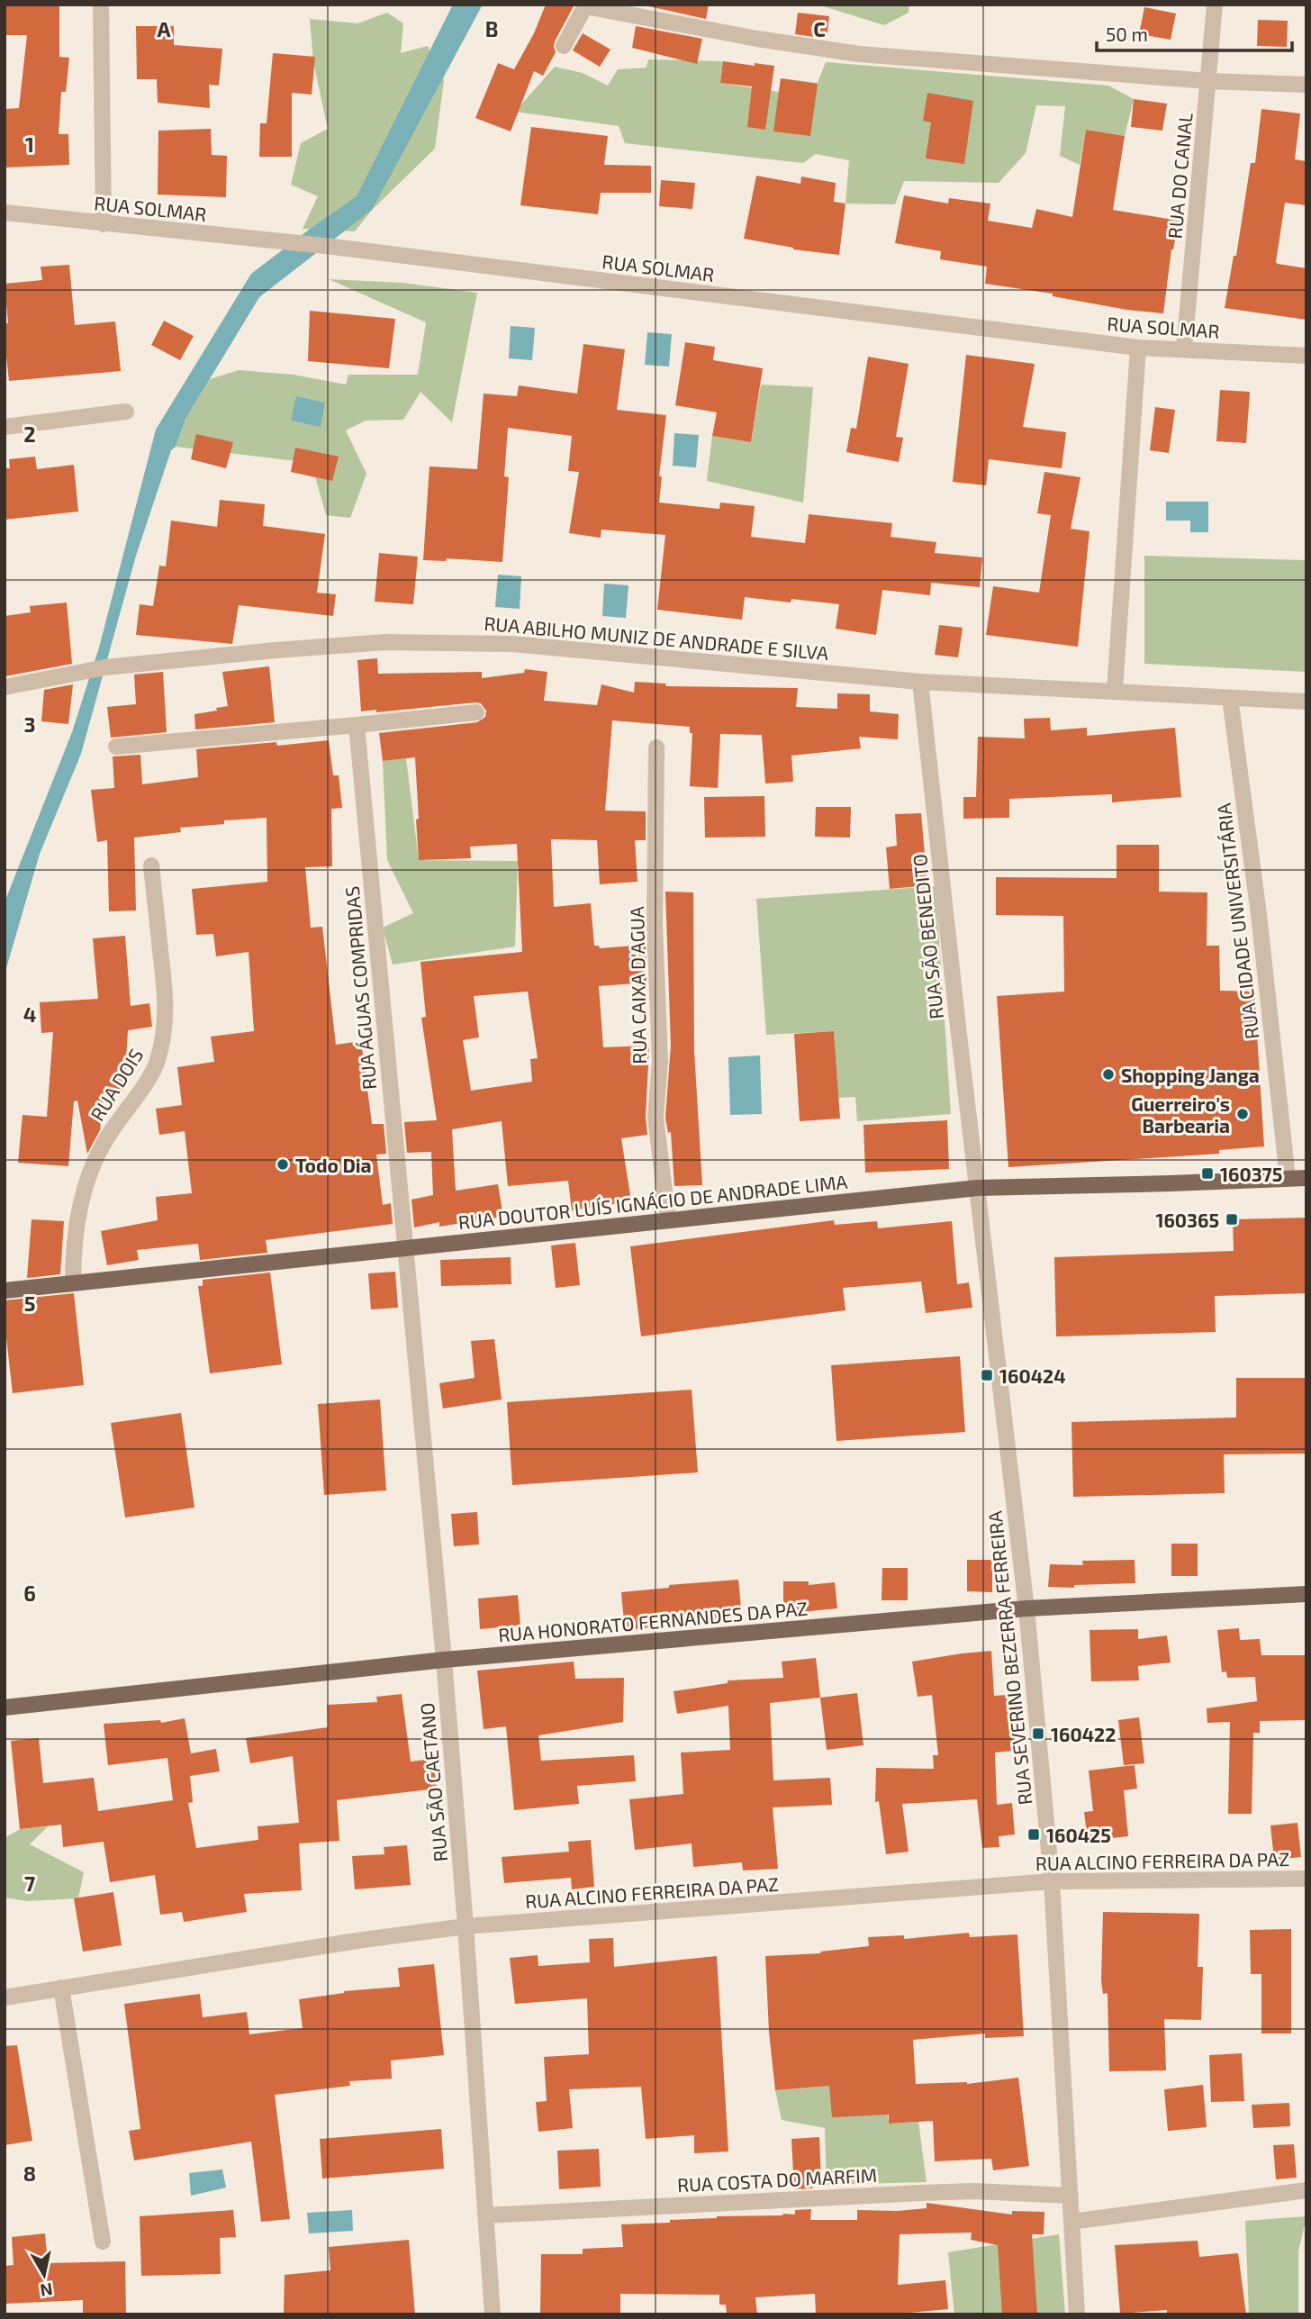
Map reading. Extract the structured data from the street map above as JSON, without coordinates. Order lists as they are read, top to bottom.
{
  "streets": {
    "main road": ["RUA DOUTOR LUÍS IGNÁCIO DE ANDRADE LIMA", "RUA HONORATO FERNANDES DA PAZ"],
    "street": [
      "RUA DO CANAL",
      "RUA SOLMAR",
      "RUA ABILHO MUNIZ DE ANDRADE E SILVA",
      "RUA CIDADE UNIVERSITÁRIA",
      "RUA SÃO BENEDITO",
      "RUA CAIXA D'AGUA",
      "RUA ÁGUAS COMPRIDAS",
      "RUA DOIS",
      "RUA SEVERINO BEZERRA FERREIRA",
      "RUA SÃO CAETANO",
      "RUA ALCINO FERREIRA DA PAZ",
      "RUA COSTA DO MARFIM"
    ]
  },
  "crossings": [
    ["RUA DO CANAL", "RUA SOLMAR"],
    ["RUA ABILHO MUNIZ DE ANDRADE E SILVA", "RUA CIDADE UNIVERSITÁRIA"],
    ["RUA ABILHO MUNIZ DE ANDRADE E SILVA", "RUA SÃO BENEDITO"],
    ["RUA CIDADE UNIVERSITÁRIA", "RUA DOUTOR LUÍS IGNÁCIO DE ANDRADE LIMA"],
    ["RUA SÃO BENEDITO", "RUA DOUTOR LUÍS IGNÁCIO DE ANDRADE LIMA"],
    ["RUA SÃO BENEDITO", "RUA SEVERINO BEZERRA FERREIRA"],
    ["RUA CAIXA D'AGUA", "RUA DOUTOR LUÍS IGNÁCIO DE ANDRADE LIMA"],
    ["RUA ÁGUAS COMPRIDAS", "RUA DOUTOR LUÍS IGNÁCIO DE ANDRADE LIMA"],
    ["RUA ÁGUAS COMPRIDAS", "RUA SÃO CAETANO"],
    ["RUA DOIS", "RUA DOUTOR LUÍS IGNÁCIO DE ANDRADE LIMA"],
    ["RUA DOUTOR LUÍS IGNÁCIO DE ANDRADE LIMA", "RUA SEVERINO BEZERRA FERREIRA"],
    ["RUA DOUTOR LUÍS IGNÁCIO DE ANDRADE LIMA", "RUA SÃO CAETANO"],
    ["RUA HONORATO FERNANDES DA PAZ", "RUA SEVERINO BEZERRA FERREIRA"],
    ["RUA HONORATO FERNANDES DA PAZ", "RUA SÃO CAETANO"],
    ["RUA SEVERINO BEZERRA FERREIRA", "RUA ALCINO FERREIRA DA PAZ"],
    ["RUA SEVERINO BEZERRA FERREIRA", "RUA COSTA DO MARFIM"],
    ["RUA SÃO CAETANO", "RUA ALCINO FERREIRA DA PAZ"],
    ["RUA SÃO CAETANO", "RUA COSTA DO MARFIM"]
  ],
  "places": {
    "other": ["Shopping Janga", "Guerreiro's Barbearia", "Todo Dia"],
    "transit": [
      "160375",
      "160365",
      "160424",
      "160422",
      "160425"
    ]
  },
  "scale_bar": "50 m",
  "north": "bottom",
  "grid": {
    "columns": ["A", "B", "C"],
    "rows": [
      "1",
      "2",
      "3",
      "4",
      "5",
      "6",
      "7",
      "8"
    ]
  }
}
